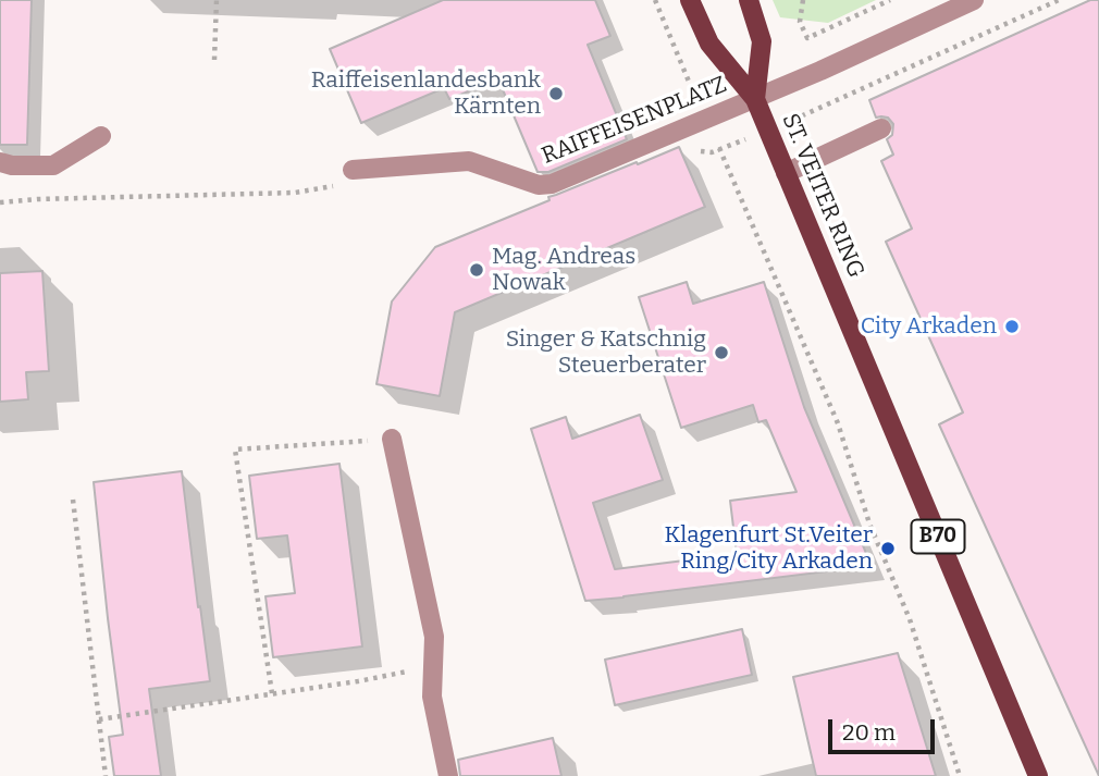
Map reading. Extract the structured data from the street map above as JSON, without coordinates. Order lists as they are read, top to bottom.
{
  "streets": {
    "main road": ["ST. VEITER RING", "B70"],
    "street": ["RAIFFEISENPLATZ"]
  },
  "crossings": [
    ["RAIFFEISENPLATZ", "ST. VEITER RING"]
  ],
  "places": [
    "Raiffeisenlandesbank Kärnten",
    "Mag. Andreas Nowak",
    "City Arkaden",
    "Singer & Katschnig Steuerberater",
    "Klagenfurt St.Veiter Ring/City Arkaden"
  ],
  "scale_bar": "20 m"
}
